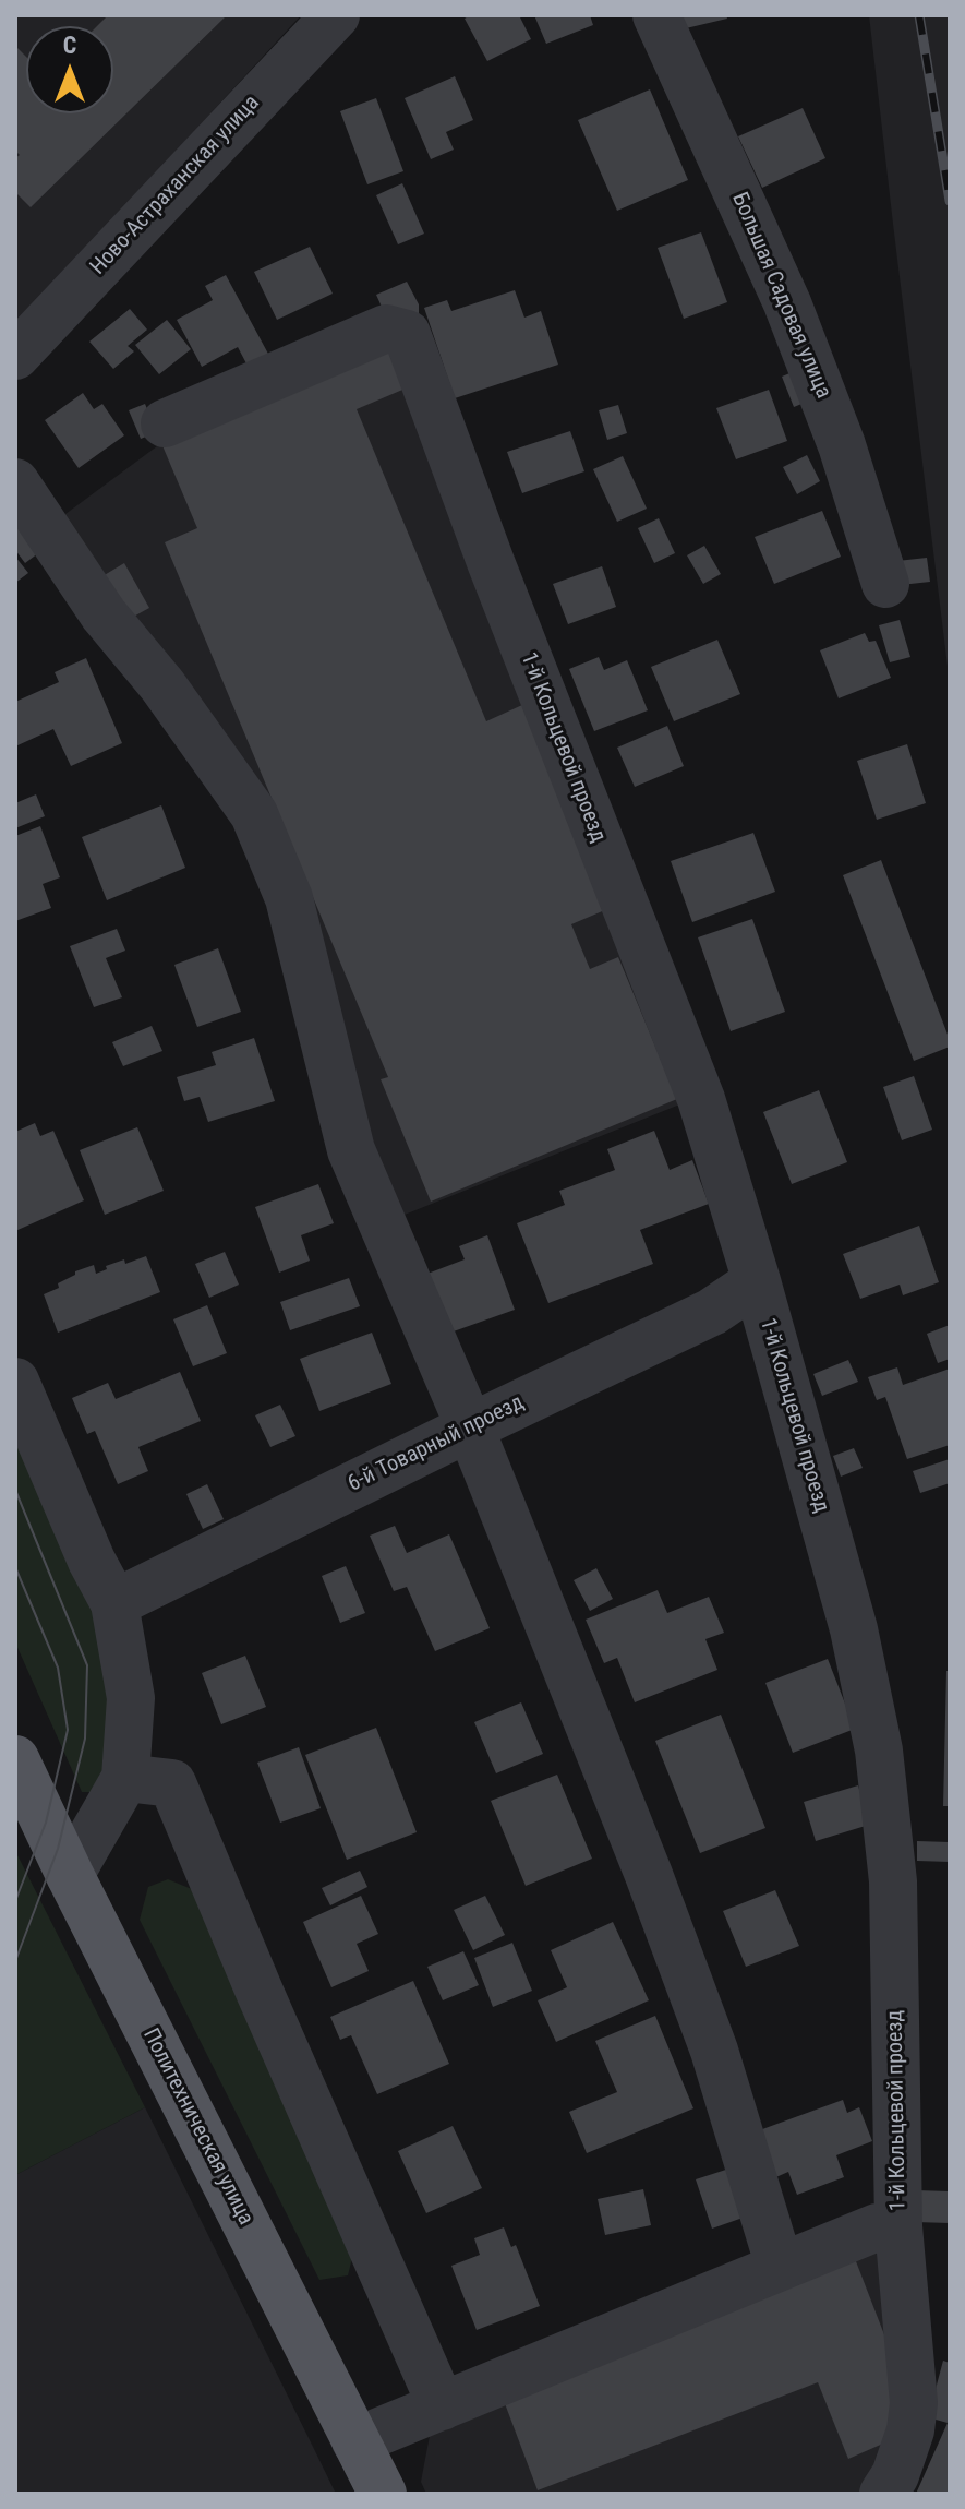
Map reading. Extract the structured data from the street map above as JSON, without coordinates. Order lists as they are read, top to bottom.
{
  "streets": {
    "main road": ["Политехническая улица"],
    "street": [
      "Ново-Астраханская улица",
      "Большая Садовая улица",
      "1-й Кольцевой проезд",
      "6-й Товарный проезд"
    ]
  },
  "crossings": [
    ["1-й Кольцевой проезд", "6-й Товарный проезд"]
  ],
  "north": "top"
}
